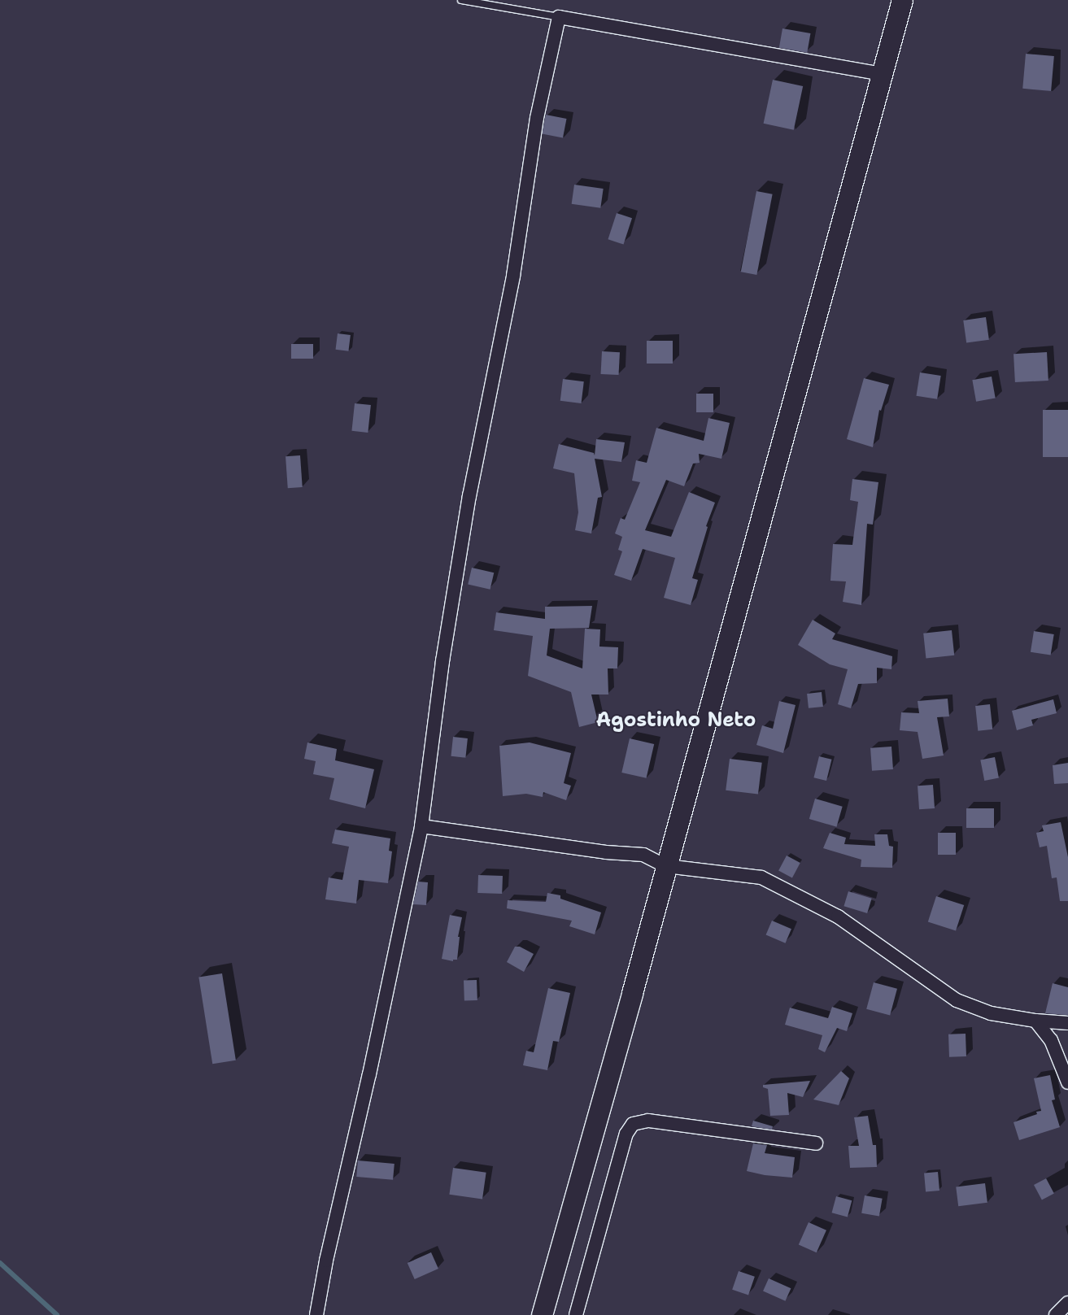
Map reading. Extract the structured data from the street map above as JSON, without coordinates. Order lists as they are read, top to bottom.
{
  "districts": ["Agostinho Neto"]
}
